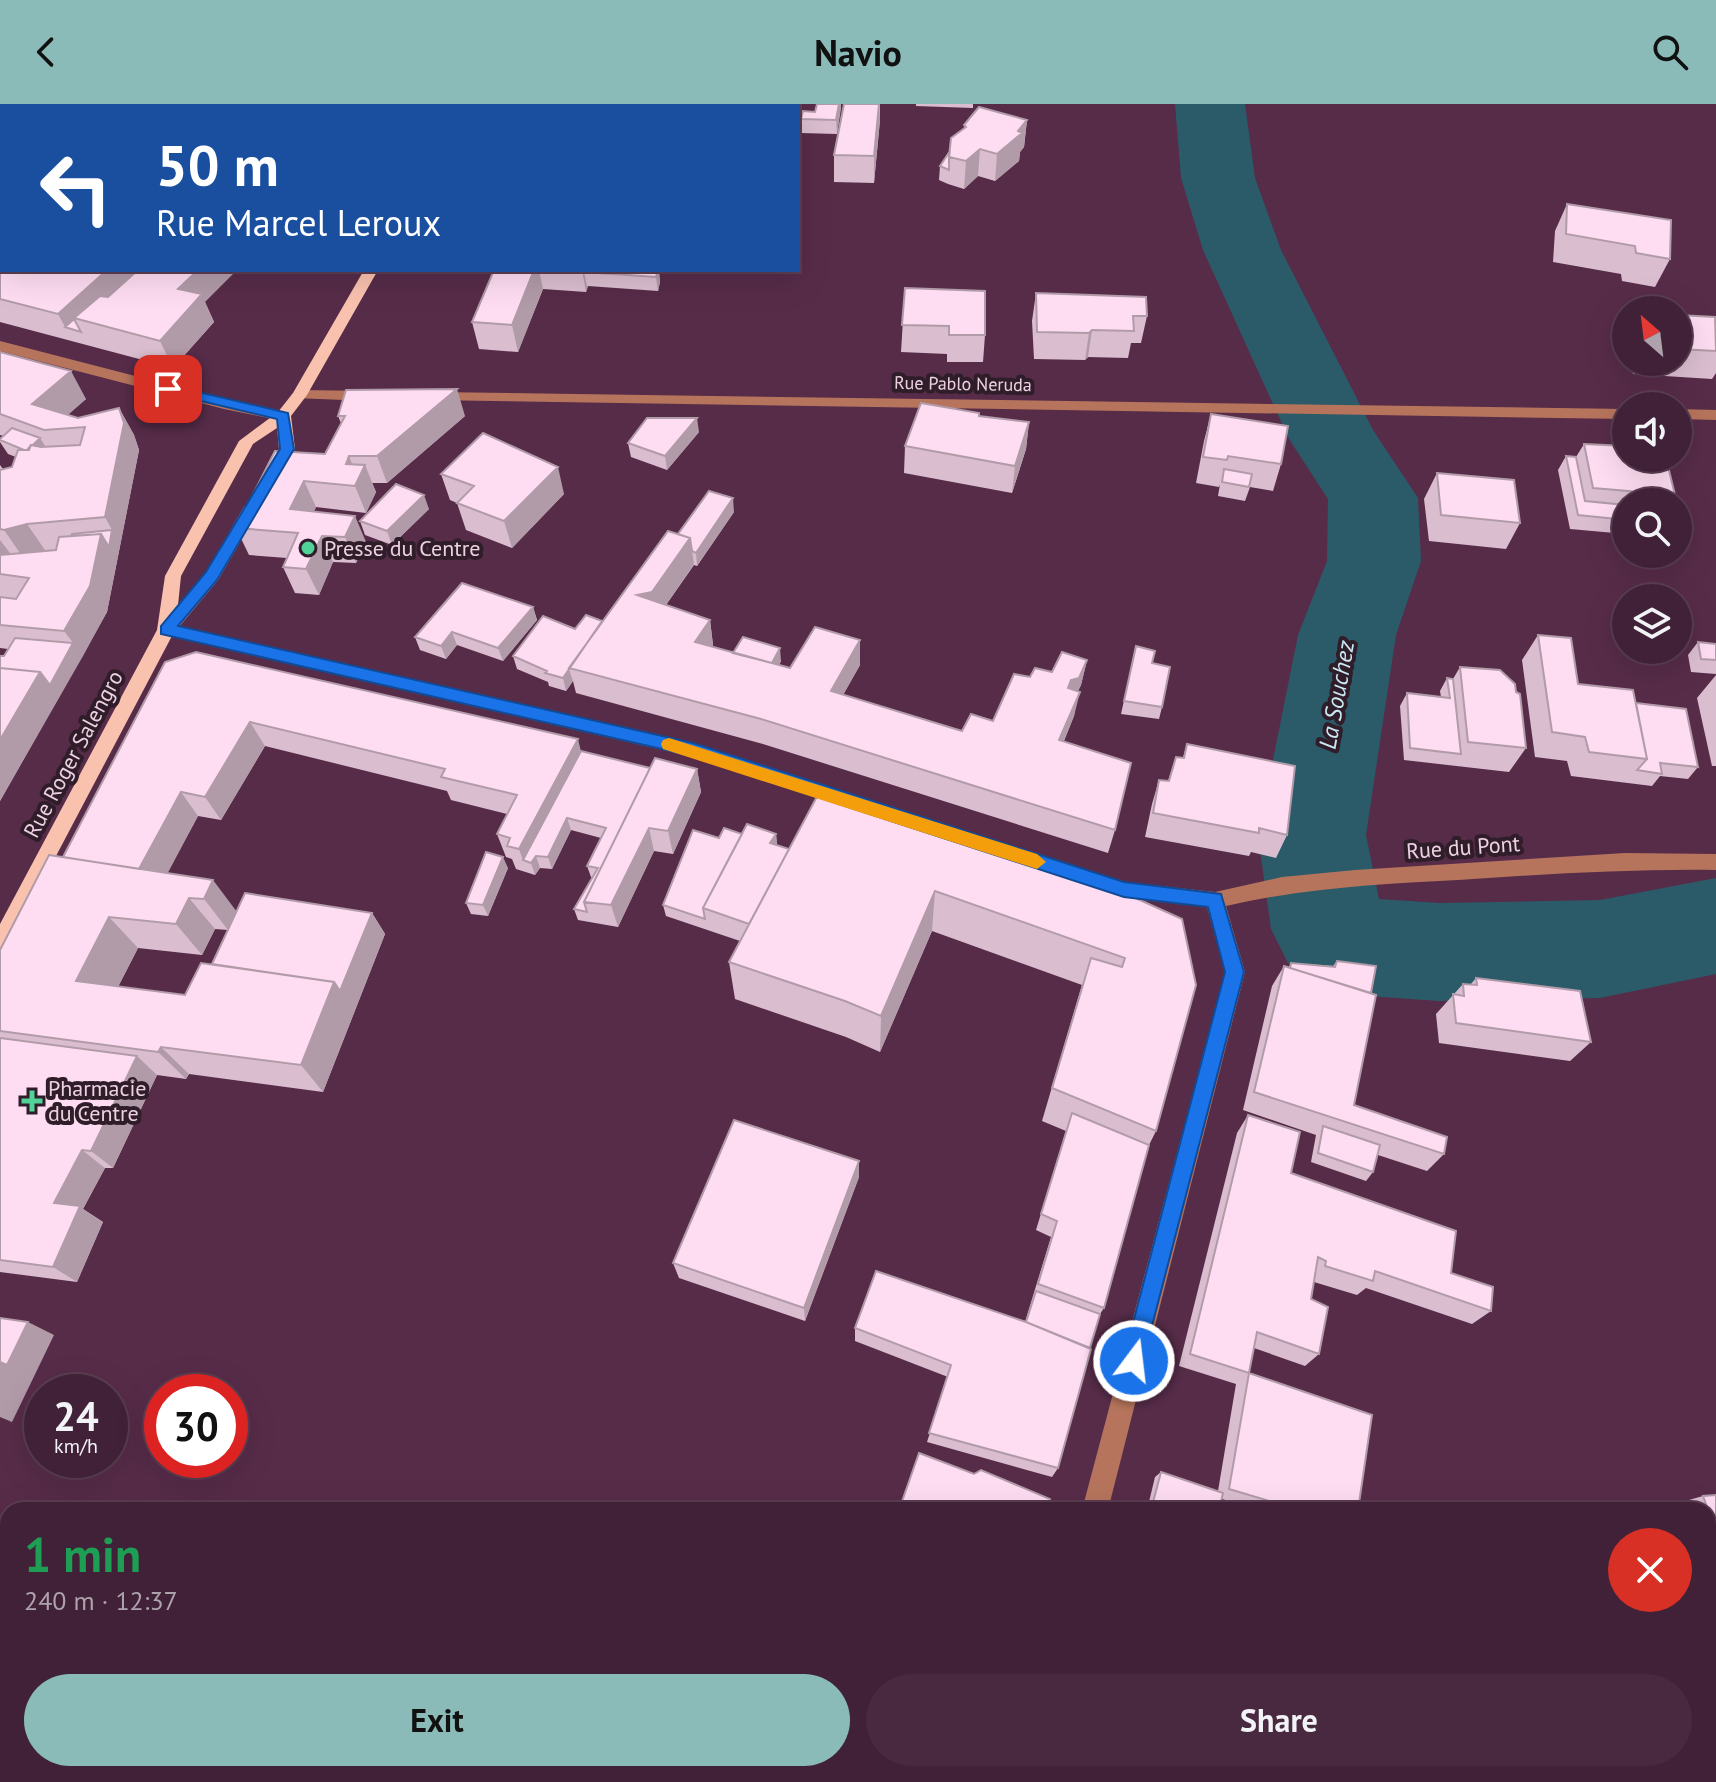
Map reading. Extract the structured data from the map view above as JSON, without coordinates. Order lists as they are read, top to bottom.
{
  "streets": {
    "main road": ["Rue Roger Salengro"],
    "street": ["Rue Pablo Neruda", "Rue du Pont"]
  },
  "water": ["La Souchez"],
  "places": {
    "other": ["Presse du Centre"],
    "health": ["Pharmacie du Centre"]
  },
  "north": "top left",
  "page": {
    "header": "Navio",
    "turn": ["50 m", "Rue Marcel Leroux"],
    "speed": "24 km/h",
    "limit": "30",
    "heading": ["1 min", "240 m · 12:37"],
    "buttons": ["Exit", "Share"]
  }
}
